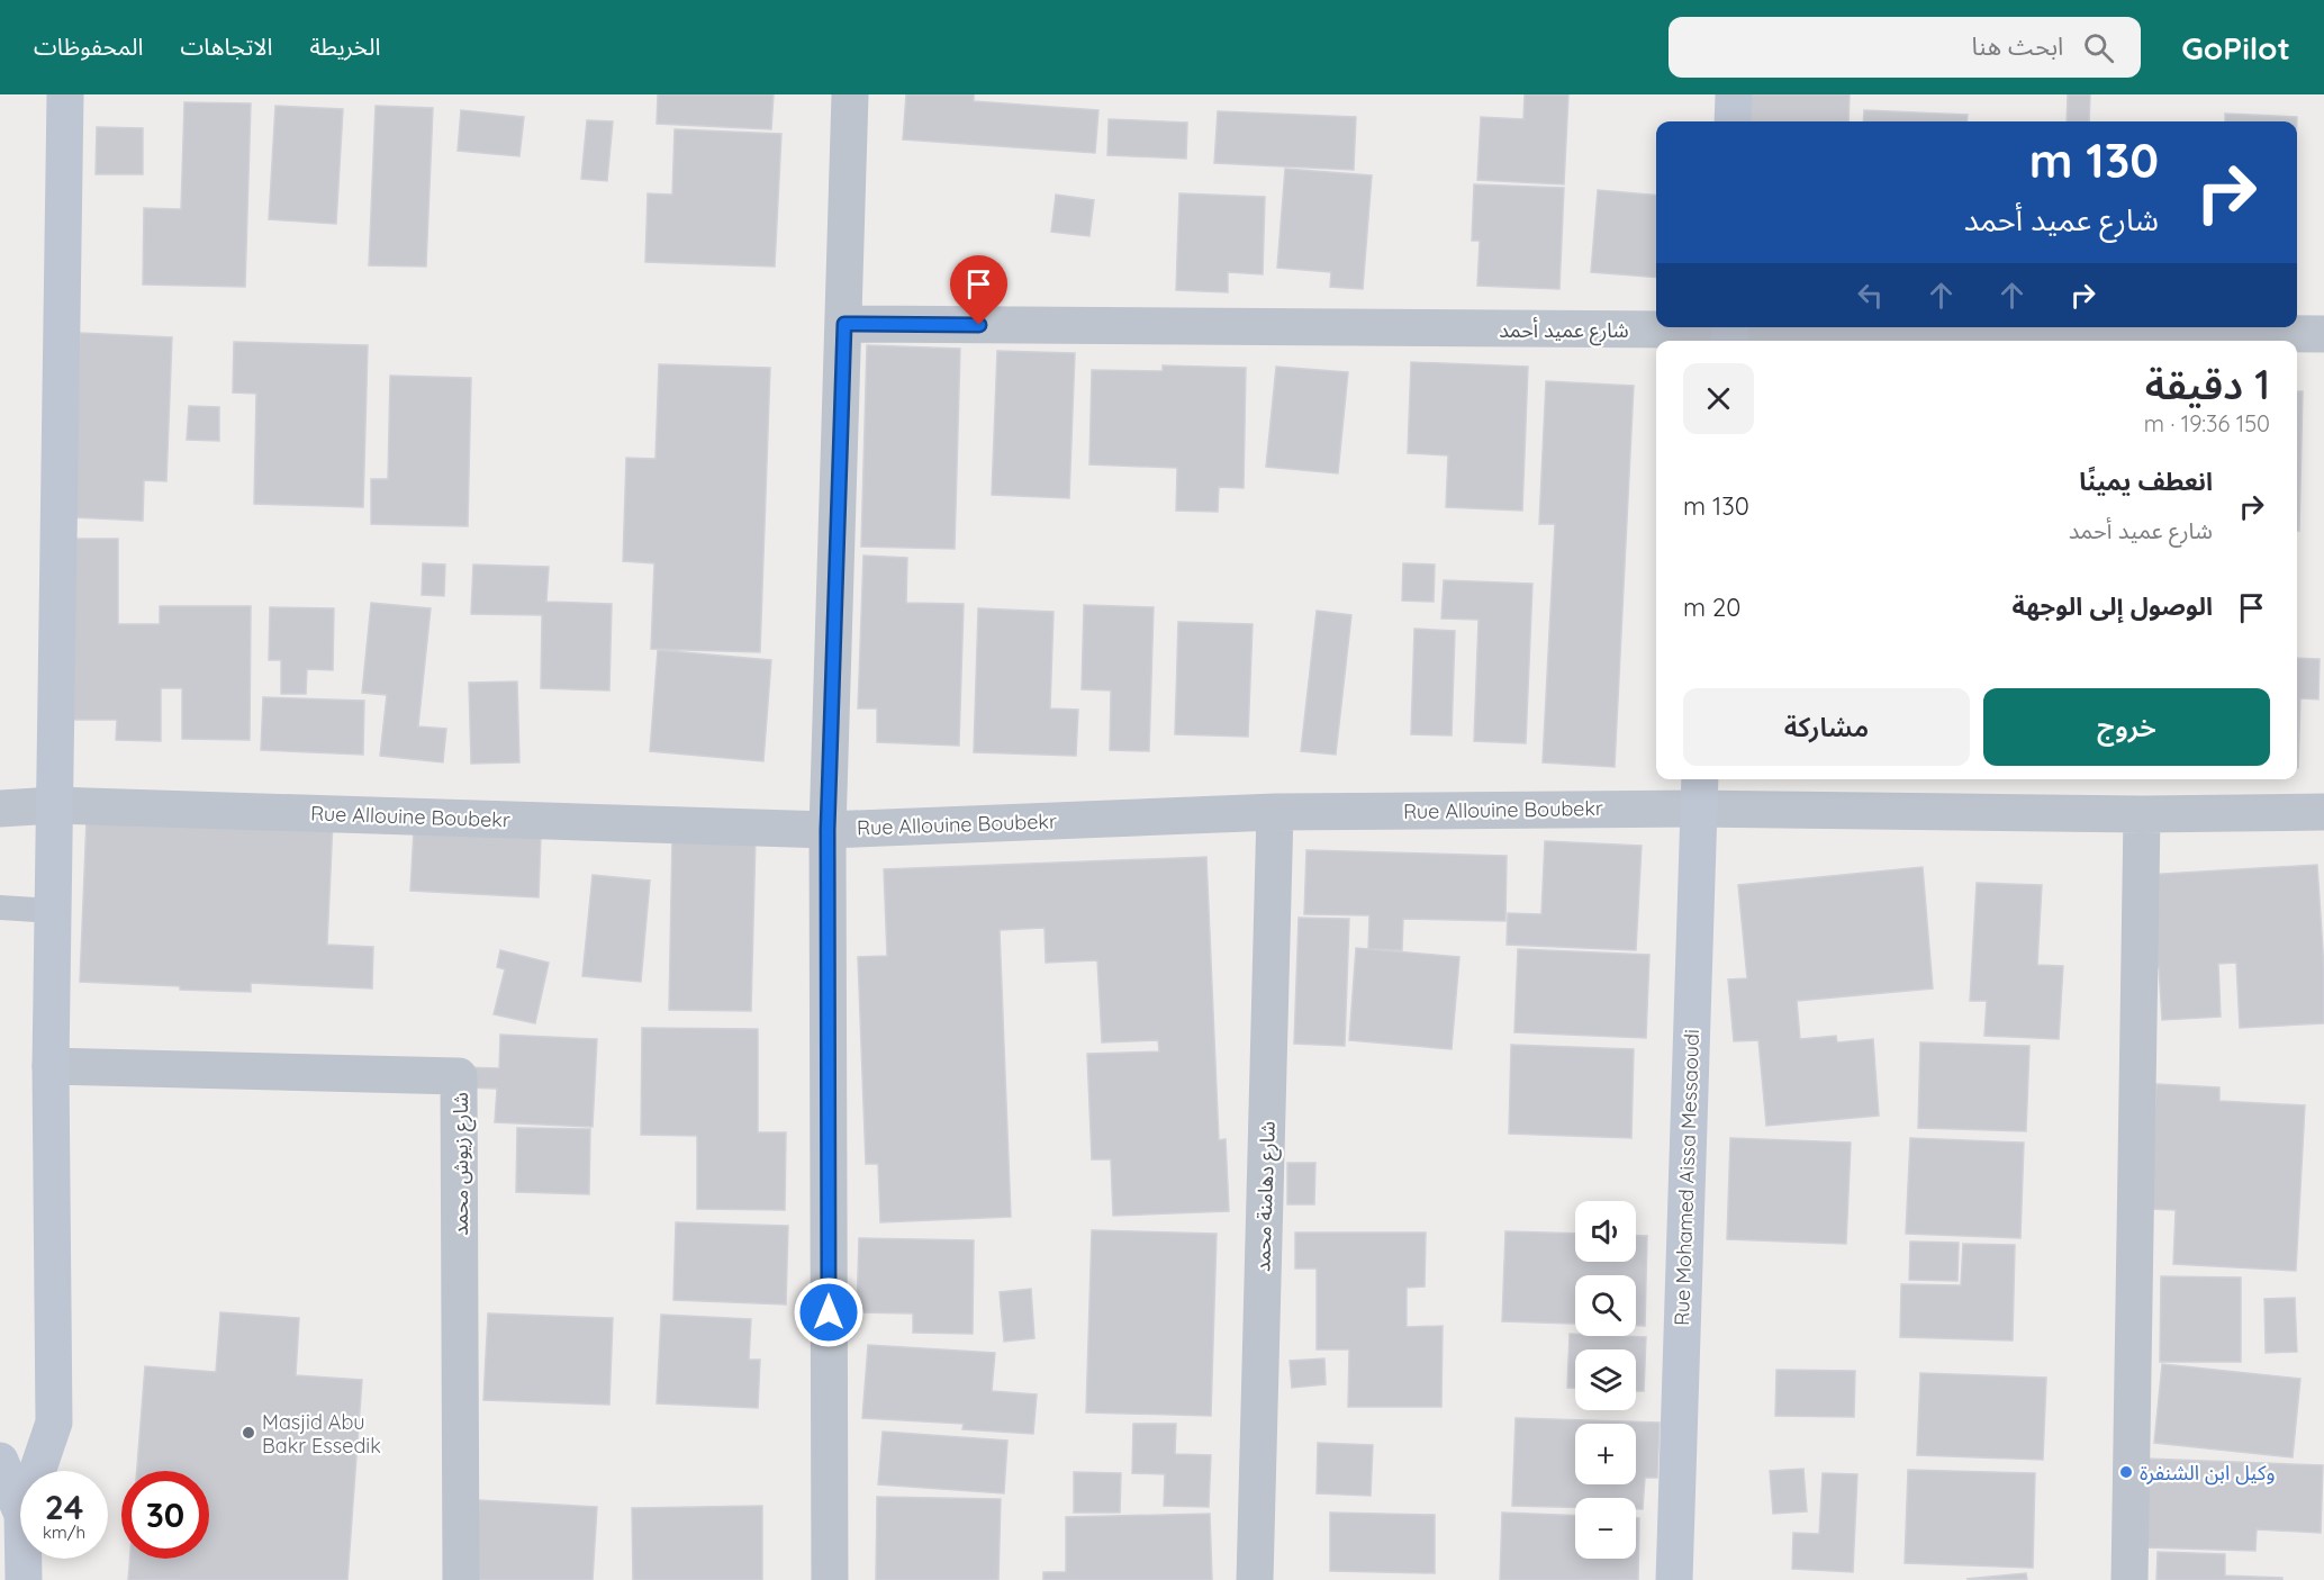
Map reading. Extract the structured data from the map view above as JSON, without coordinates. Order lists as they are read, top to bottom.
{
  "streets": {
    "street": [
      "شارع عميد أحمد",
      "Rue Allouine Boubekr",
      "شارع زيوش محمد",
      "Rue Mohamed Aissa Messaoudi",
      "شارع دهامنة محمد"
    ]
  },
  "crossings": [
    ["Rue Allouine Boubekr", "Rue Mohamed Aissa Messaoudi"],
    ["Rue Allouine Boubekr", "شارع دهامنة محمد"]
  ],
  "places": ["Masjid Abu Bakr Essedik", "وكيل ابن الشنفرة"],
  "page": {
    "header": "GoPilot",
    "search": "ابحث هنا",
    "nav": ["الخريطة", "الاتجاهات", "المحفوظات"],
    "turn": ["130 m", "شارع عميد أحمد"],
    "heading": ["1 دقيقة", "150 m · 19:36"],
    "list": [
      {
        "name": "انعطف يمينًا",
        "note": "شارع عميد أحمد",
        "value": "130 m"
      },
      {
        "name": "الوصول إلى الوجهة",
        "value": "20 m"
      }
    ],
    "buttons": ["خروج", "مشاركة"],
    "map_buttons": ["+", "−"],
    "speed": "24 km/h",
    "limit": "30"
  }
}
